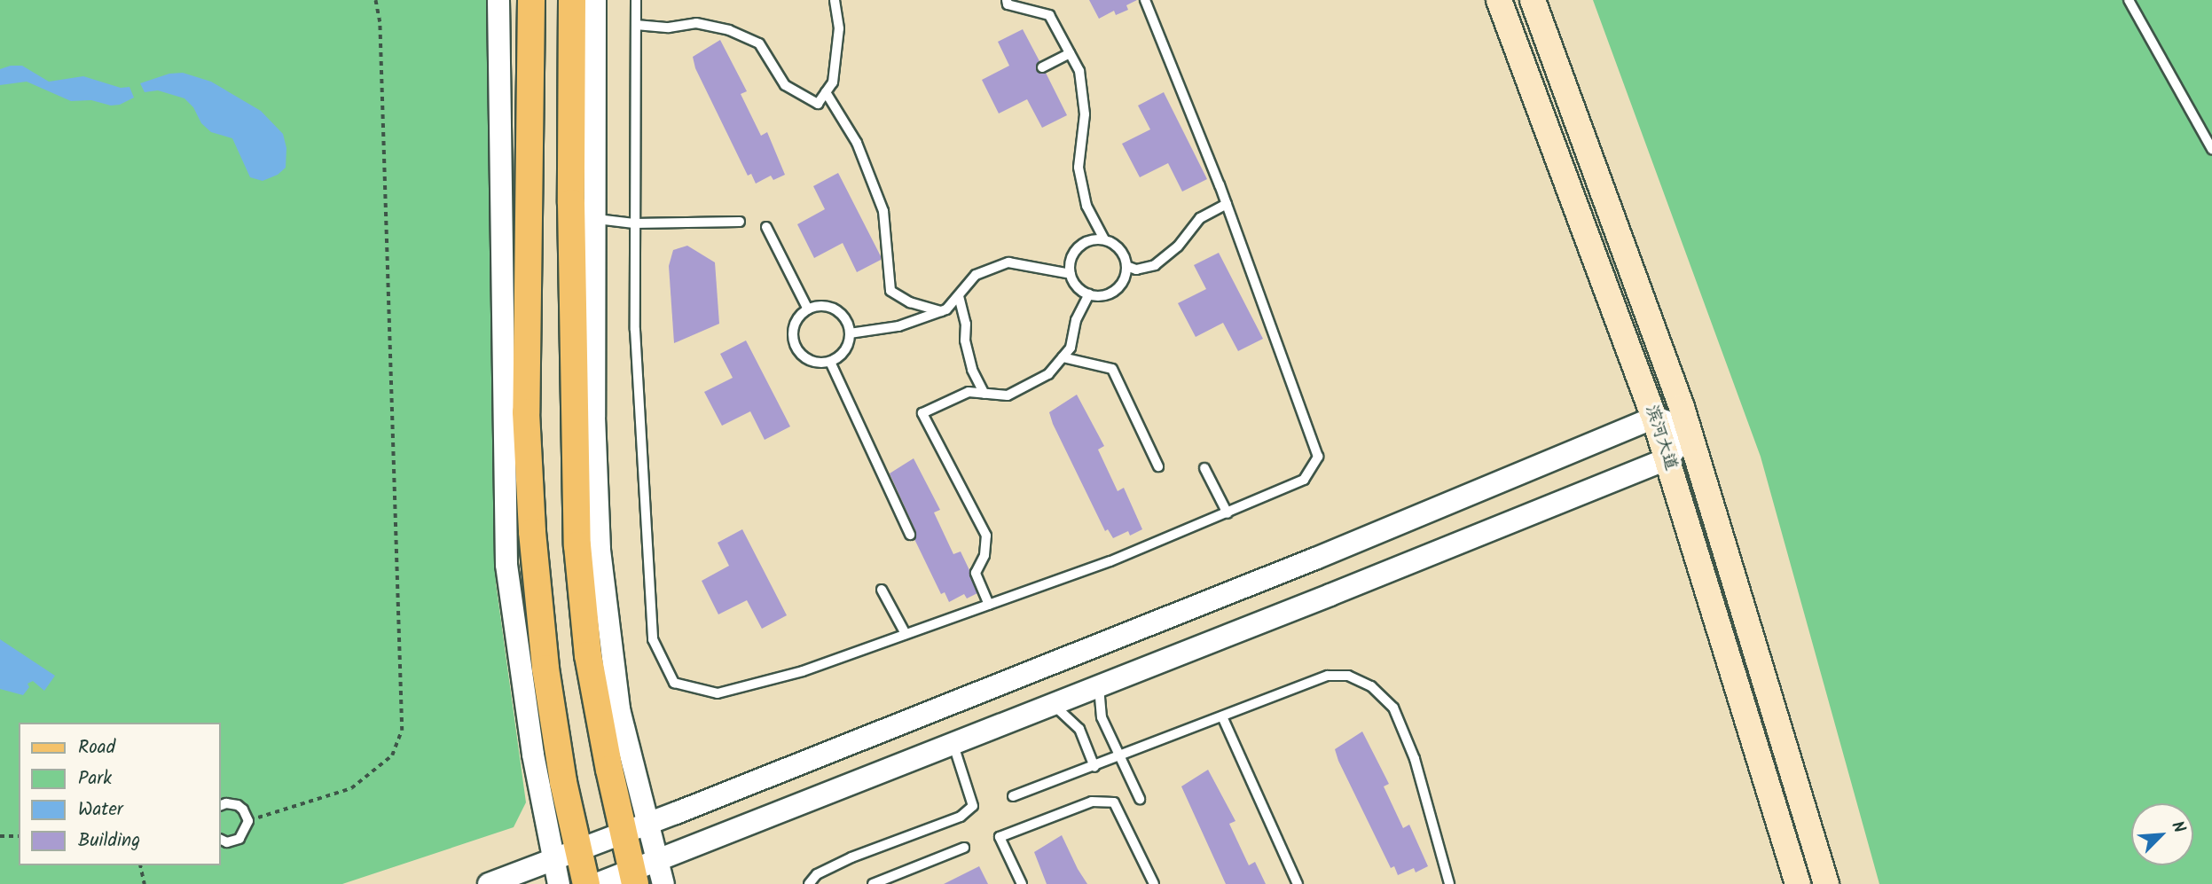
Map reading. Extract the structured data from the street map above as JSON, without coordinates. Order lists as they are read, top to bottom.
{
  "streets": {
    "main road": ["滨河大道"]
  },
  "legend": [
    "Road",
    "Park",
    "Water",
    "Building"
  ],
  "north": "top right"
}
